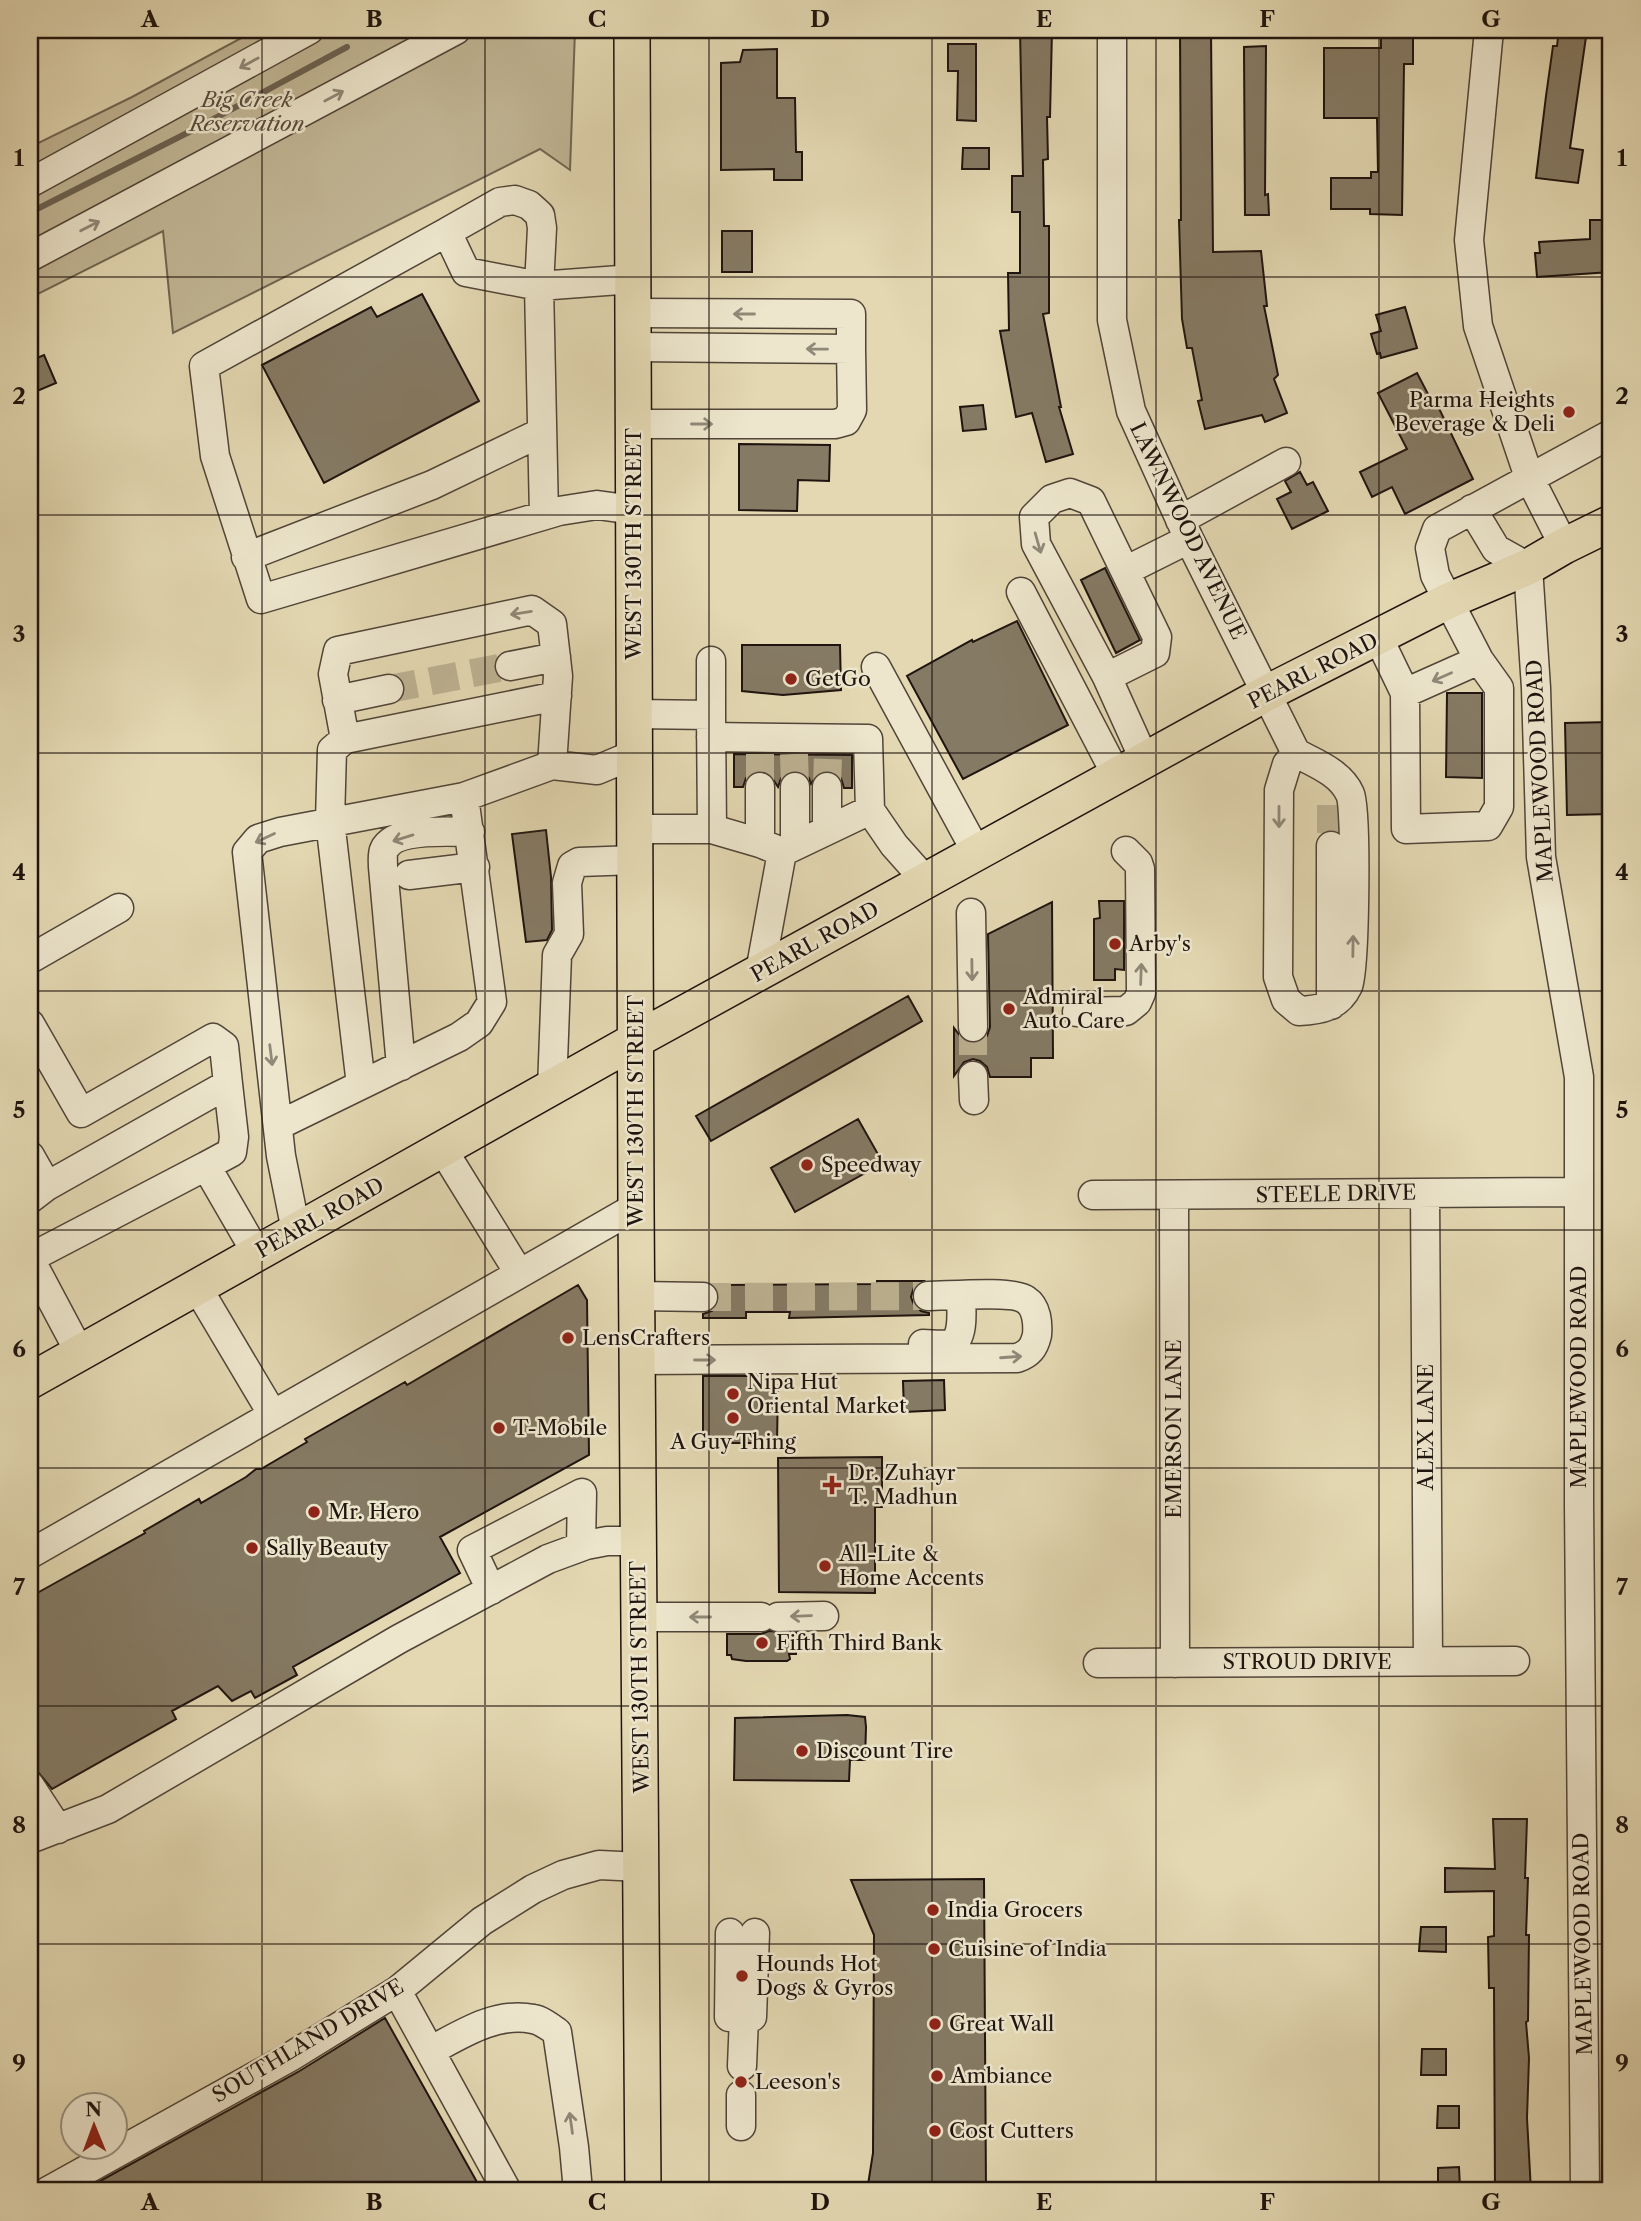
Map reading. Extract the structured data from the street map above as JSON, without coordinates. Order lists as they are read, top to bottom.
{
  "streets": {
    "main road": ["WEST 130TH STREET", "PEARL ROAD"],
    "street": [
      "LAWNWOOD AVENUE",
      "MAPLEWOOD ROAD",
      "STEELE DRIVE",
      "ALEX LANE",
      "EMERSON LANE",
      "STROUD DRIVE",
      "SOUTHLAND DRIVE"
    ]
  },
  "crossings": [
    ["LAWNWOOD AVENUE", "PEARL ROAD"],
    ["WEST 130TH STREET", "PEARL ROAD"],
    ["WEST 130TH STREET", "SOUTHLAND DRIVE"],
    ["PEARL ROAD", "MAPLEWOOD ROAD"],
    ["MAPLEWOOD ROAD", "STEELE DRIVE"],
    ["STEELE DRIVE", "ALEX LANE"],
    ["STEELE DRIVE", "EMERSON LANE"],
    ["ALEX LANE", "STROUD DRIVE"],
    ["EMERSON LANE", "STROUD DRIVE"]
  ],
  "parks": ["Big Creek Reservation"],
  "places": {
    "other": [
      "Parma Heights Beverage & Deli",
      "GetGo",
      "Arby's",
      "Admiral Auto Care",
      "Speedway",
      "LensCrafters",
      "Nipa Hut Oriental Market",
      "A Guy Thing",
      "T-Mobile",
      "Mr. Hero",
      "Sally Beauty",
      "All-Lite & Home Accents",
      "Fifth Third Bank",
      "Discount Tire",
      "India Grocers",
      "Cuisine of India",
      "Hounds Hot Dogs & Gyros",
      "Great Wall",
      "Ambiance",
      "Leeson's",
      "Cost Cutters"
    ],
    "health": ["Dr. Zuhayr T. Madhun"]
  },
  "north": "top",
  "grid": {
    "columns": [
      "A",
      "B",
      "C",
      "D",
      "E",
      "F",
      "G"
    ],
    "rows": [
      "1",
      "2",
      "3",
      "4",
      "5",
      "6",
      "7",
      "8",
      "9"
    ]
  }
}
